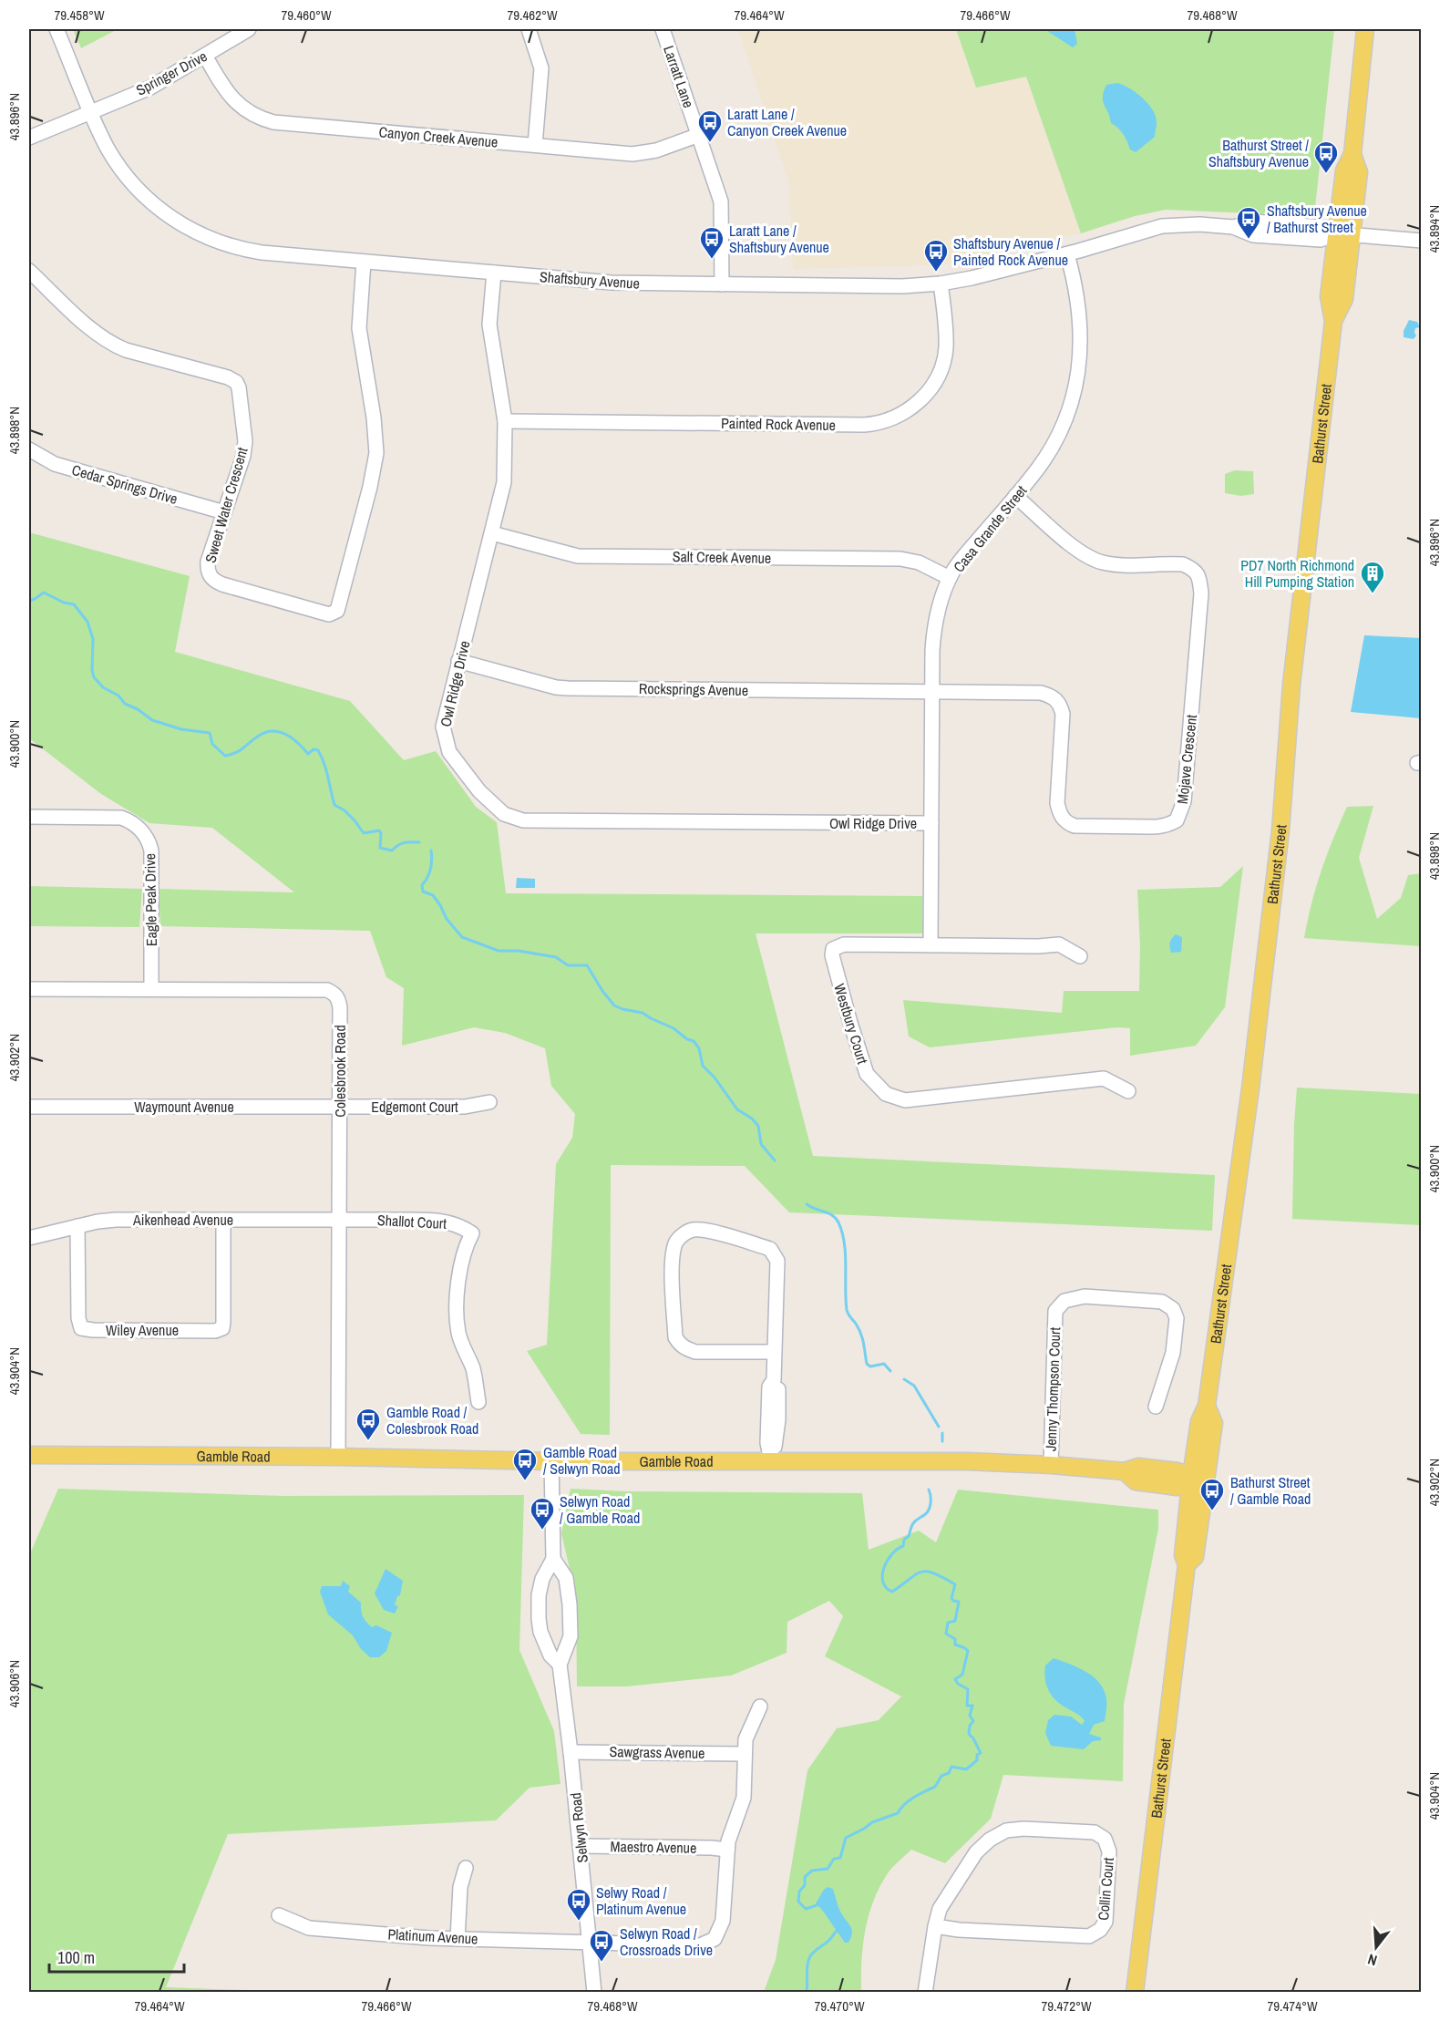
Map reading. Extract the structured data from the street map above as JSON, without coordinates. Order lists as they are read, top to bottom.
{
  "streets": {
    "main road": ["Bathurst Street", "Gamble Road"],
    "street": [
      "Springer Drive",
      "Larratt Lane",
      "Canyon Creek Avenue",
      "Shaftsbury Avenue",
      "Painted Rock Avenue",
      "Cedar Springs Drive",
      "Sweet Water Crescent",
      "Casa Grande Street",
      "Salt Creek Avenue",
      "Owl Ridge Drive",
      "Rocksprings Avenue",
      "Mojave Crescent",
      "Eagle Peak Drive",
      "Westbury Court",
      "Colesbrook Road",
      "Waymount Avenue",
      "Edgemont Court",
      "Aikenhead Avenue",
      "Shallot Court",
      "Wiley Avenue",
      "Jenny Thompson Court",
      "Sawgrass Avenue",
      "Selwyn Road",
      "Maestro Avenue",
      "Collin Court",
      "Platinum Avenue"
    ]
  },
  "crossings": [
    ["Springer Drive", "Canyon Creek Avenue"],
    ["Springer Drive", "Shaftsbury Avenue"],
    ["Larratt Lane", "Canyon Creek Avenue"],
    ["Larratt Lane", "Shaftsbury Avenue"],
    ["Shaftsbury Avenue", "Painted Rock Avenue"],
    ["Shaftsbury Avenue", "Bathurst Street"],
    ["Shaftsbury Avenue", "Sweet Water Crescent"],
    ["Shaftsbury Avenue", "Casa Grande Street"],
    ["Shaftsbury Avenue", "Owl Ridge Drive"],
    ["Painted Rock Avenue", "Owl Ridge Drive"],
    ["Bathurst Street", "Gamble Road"],
    ["Cedar Springs Drive", "Sweet Water Crescent"],
    ["Casa Grande Street", "Salt Creek Avenue"],
    ["Casa Grande Street", "Owl Ridge Drive"],
    ["Casa Grande Street", "Rocksprings Avenue"],
    ["Casa Grande Street", "Mojave Crescent"],
    ["Casa Grande Street", "Westbury Court"],
    ["Salt Creek Avenue", "Owl Ridge Drive"],
    ["Owl Ridge Drive", "Rocksprings Avenue"],
    ["Rocksprings Avenue", "Mojave Crescent"],
    ["Eagle Peak Drive", "Colesbrook Road"],
    ["Colesbrook Road", "Waymount Avenue"],
    ["Colesbrook Road", "Edgemont Court"],
    ["Colesbrook Road", "Aikenhead Avenue"],
    ["Colesbrook Road", "Shallot Court"],
    ["Colesbrook Road", "Gamble Road"],
    ["Waymount Avenue", "Edgemont Court"],
    ["Aikenhead Avenue", "Shallot Court"],
    ["Aikenhead Avenue", "Wiley Avenue"],
    ["Jenny Thompson Court", "Gamble Road"],
    ["Gamble Road", "Selwyn Road"],
    ["Sawgrass Avenue", "Selwyn Road"],
    ["Sawgrass Avenue", "Platinum Avenue"],
    ["Selwyn Road", "Maestro Avenue"],
    ["Selwyn Road", "Platinum Avenue"],
    ["Maestro Avenue", "Platinum Avenue"]
  ],
  "places": {
    "bus stop": [
      "Laratt Lane / Canyon Creek Avenue",
      "Bathurst Street / Shaftsbury Avenue",
      "Shaftsbury Avenue / Bathurst Street",
      "Laratt Lane / Shaftsbury Avenue",
      "Shaftsbury Avenue / Painted Rock Avenue",
      "Gamble Road / Colesbrook Road",
      "Gamble Road / Selwyn Road",
      "Bathurst Street / Gamble Road",
      "Selwyn Road / Gamble Road",
      "Selwy Road / Platinum Avenue",
      "Selwyn Road / Crossroads Drive"
    ],
    "building": ["PD7 North Richmond Hill Pumping Station"]
  },
  "scale_bar": "100 m",
  "north": "bottom",
  "coordinates": [
    "79.458°W",
    "79.460°W",
    "79.462°W",
    "79.464°W",
    "79.466°W",
    "79.468°W",
    "43.896°N",
    "43.894°N",
    "43.898°N",
    "43.900°N",
    "43.902°N",
    "43.904°N",
    "43.906°N",
    "79.470°W",
    "79.472°W",
    "79.474°W"
  ]
}
